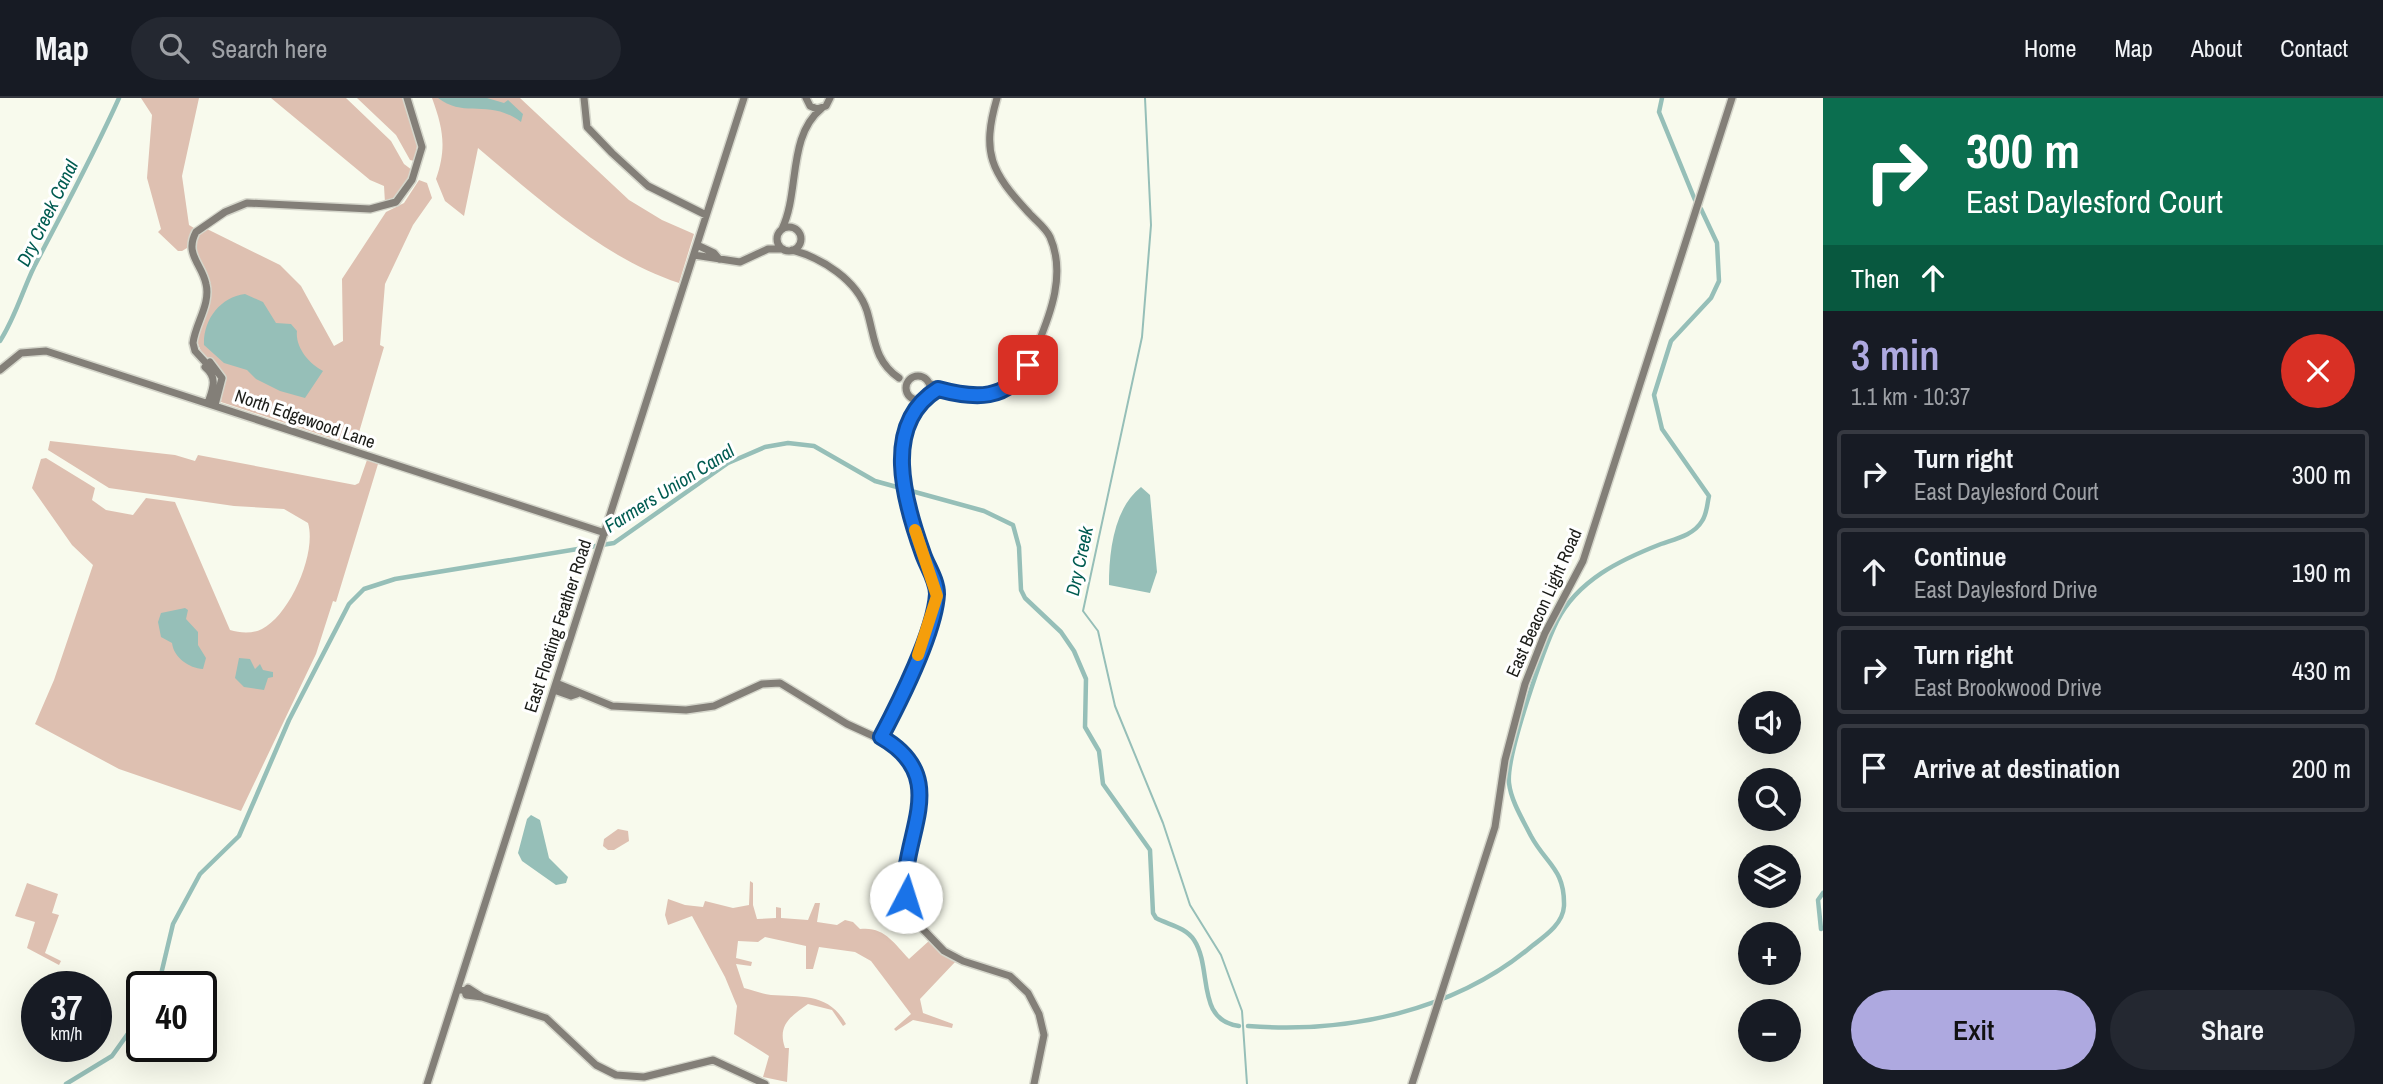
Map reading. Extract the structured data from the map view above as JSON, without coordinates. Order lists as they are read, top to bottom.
{
  "streets": {
    "street": ["North Edgewood Lane", "East Beacon Light Road", "East Floating Feather Road"]
  },
  "crossings": [
    ["North Edgewood Lane", "East Floating Feather Road"]
  ],
  "water": ["Dry Creek Canal", "Farmers Union Canal", "Dry Creek"],
  "page": {
    "header": "Map",
    "search": "Search here",
    "nav": [
      "Home",
      "Map",
      "About",
      "Contact"
    ],
    "turn": ["300 m", "East Daylesford Court"],
    "then": "Then",
    "heading": ["3 min", "1.1 km · 10:37"],
    "list": [
      {
        "name": "Turn right",
        "note": "East Daylesford Court",
        "value": "300 m"
      },
      {
        "name": "Continue",
        "note": "East Daylesford Drive",
        "value": "190 m"
      },
      {
        "name": "Turn right",
        "note": "East Brookwood Drive",
        "value": "430 m"
      },
      {
        "name": "Arrive at destination",
        "value": "200 m"
      }
    ],
    "map_buttons": ["+", "−"],
    "speed": "37 km/h",
    "limit": "40",
    "buttons": ["Exit", "Share"]
  }
}
